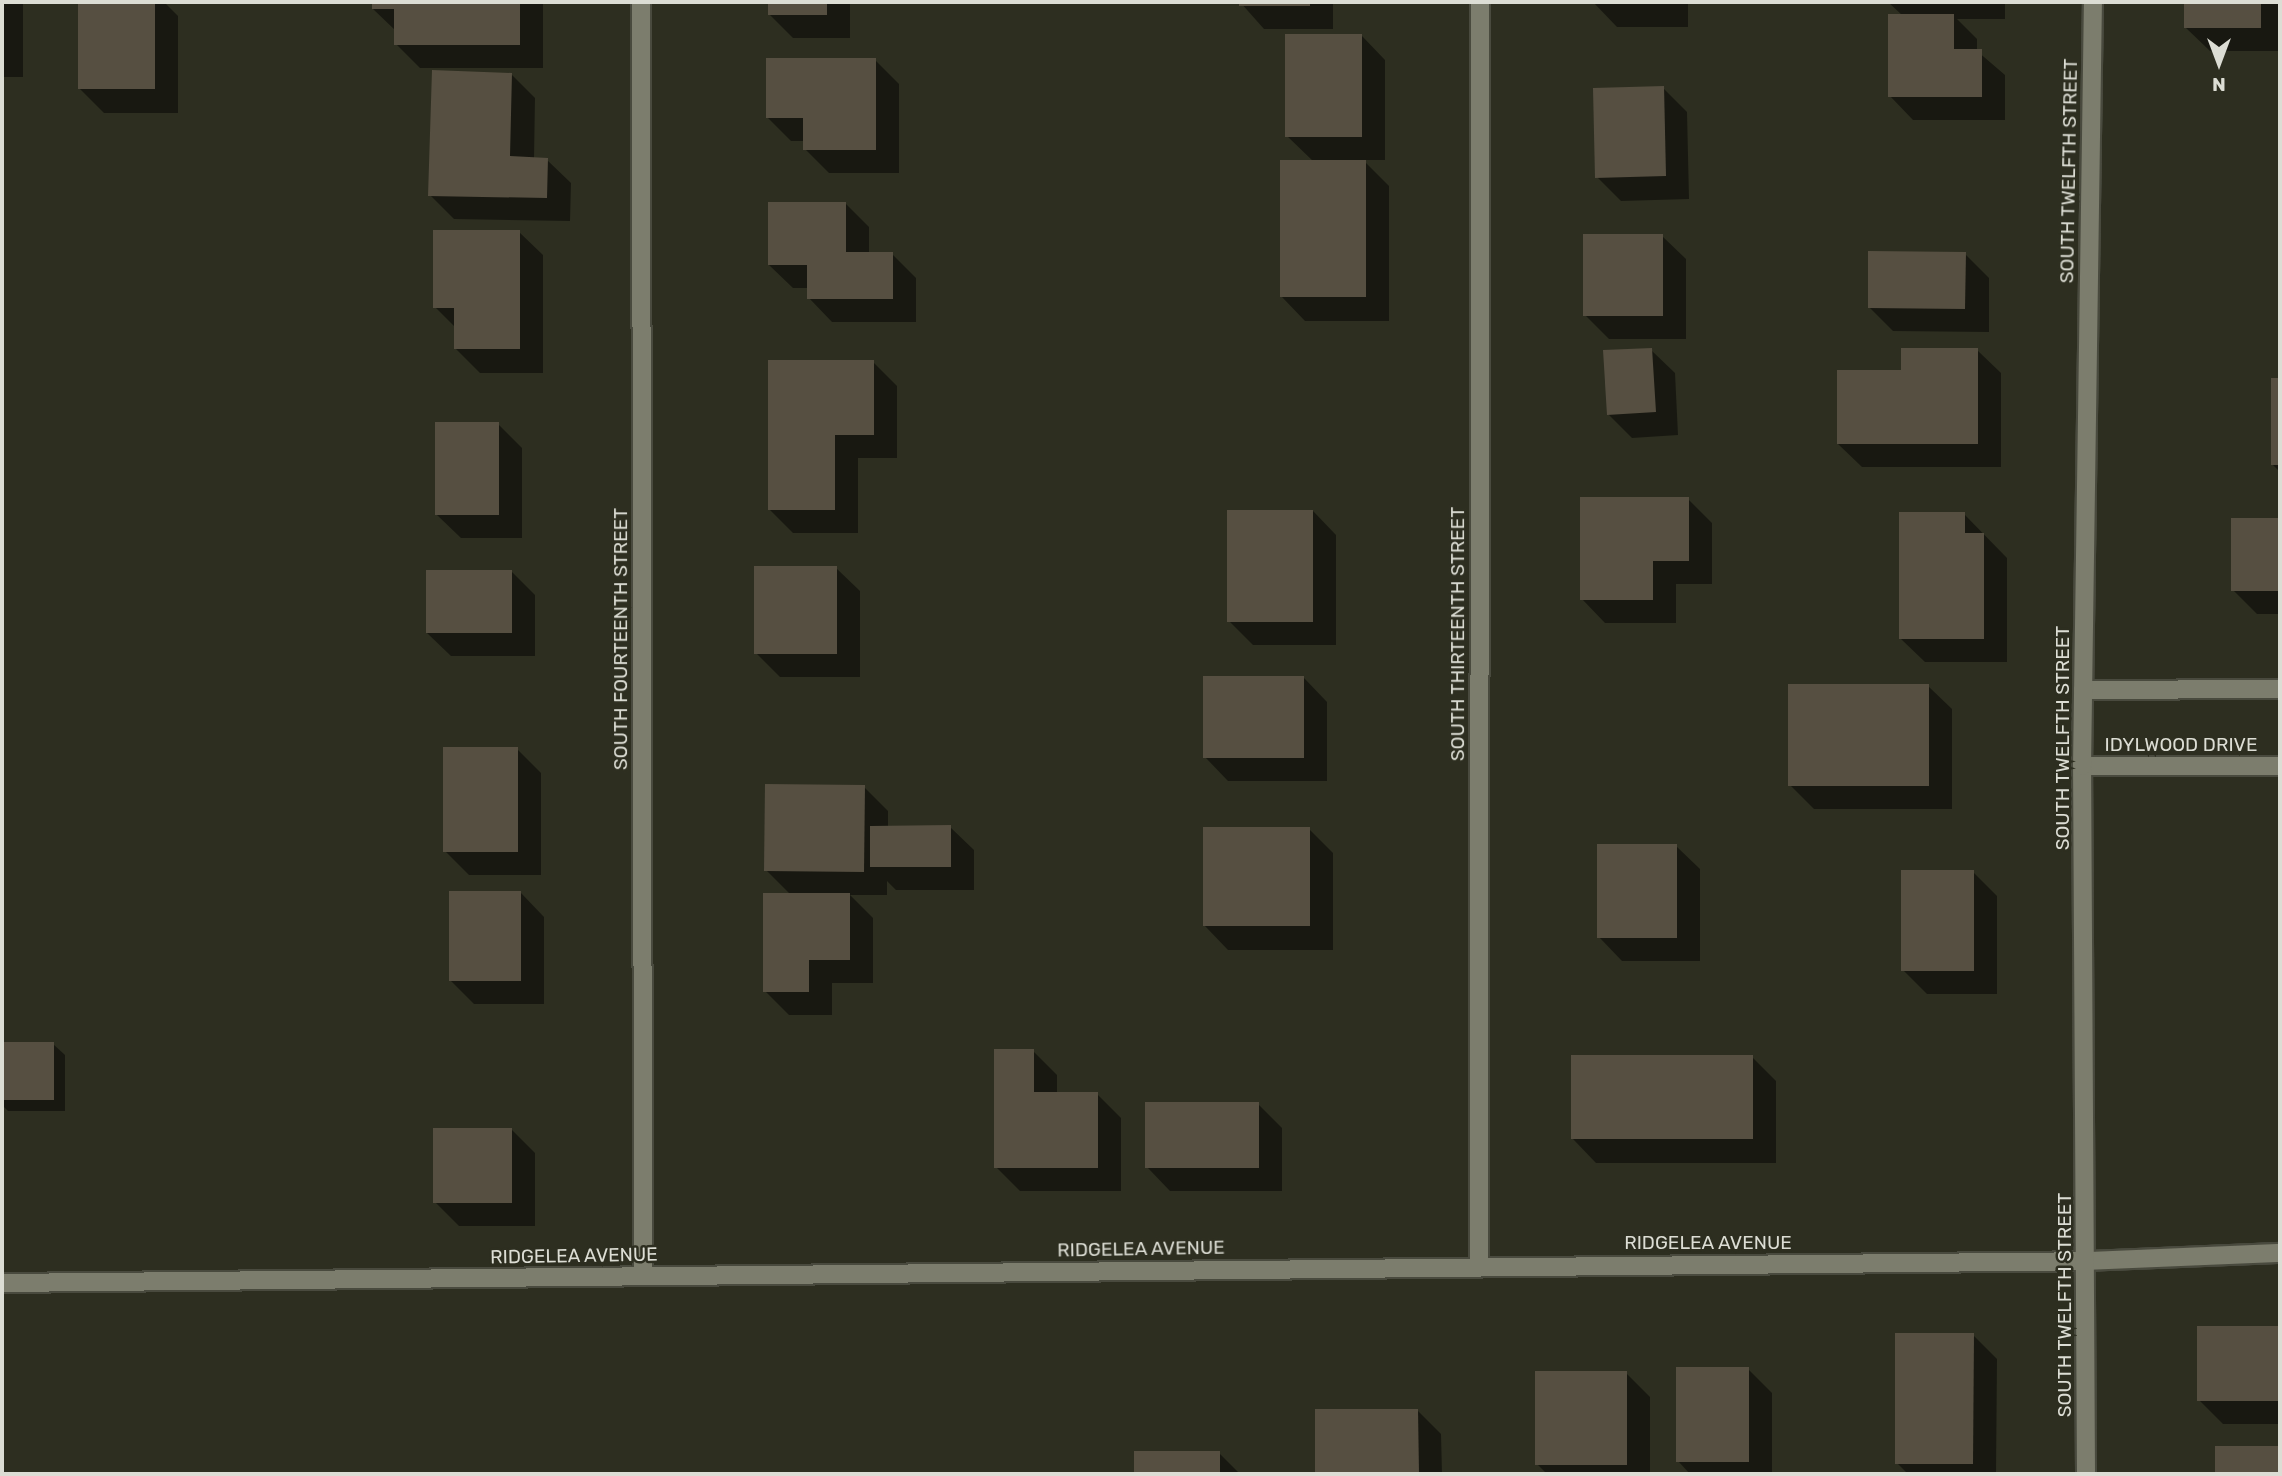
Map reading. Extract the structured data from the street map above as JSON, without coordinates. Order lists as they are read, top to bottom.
{
  "streets": {
    "street": [
      "SOUTH TWELFTH STREET",
      "SOUTH THIRTEENTH STREET",
      "SOUTH FOURTEENTH STREET",
      "IDYLWOOD DRIVE",
      "RIDGELEA AVENUE"
    ]
  },
  "crossings": [
    ["SOUTH TWELFTH STREET", "IDYLWOOD DRIVE"],
    ["SOUTH TWELFTH STREET", "RIDGELEA AVENUE"],
    ["SOUTH THIRTEENTH STREET", "RIDGELEA AVENUE"],
    ["SOUTH FOURTEENTH STREET", "RIDGELEA AVENUE"]
  ],
  "north": "bottom"
}
